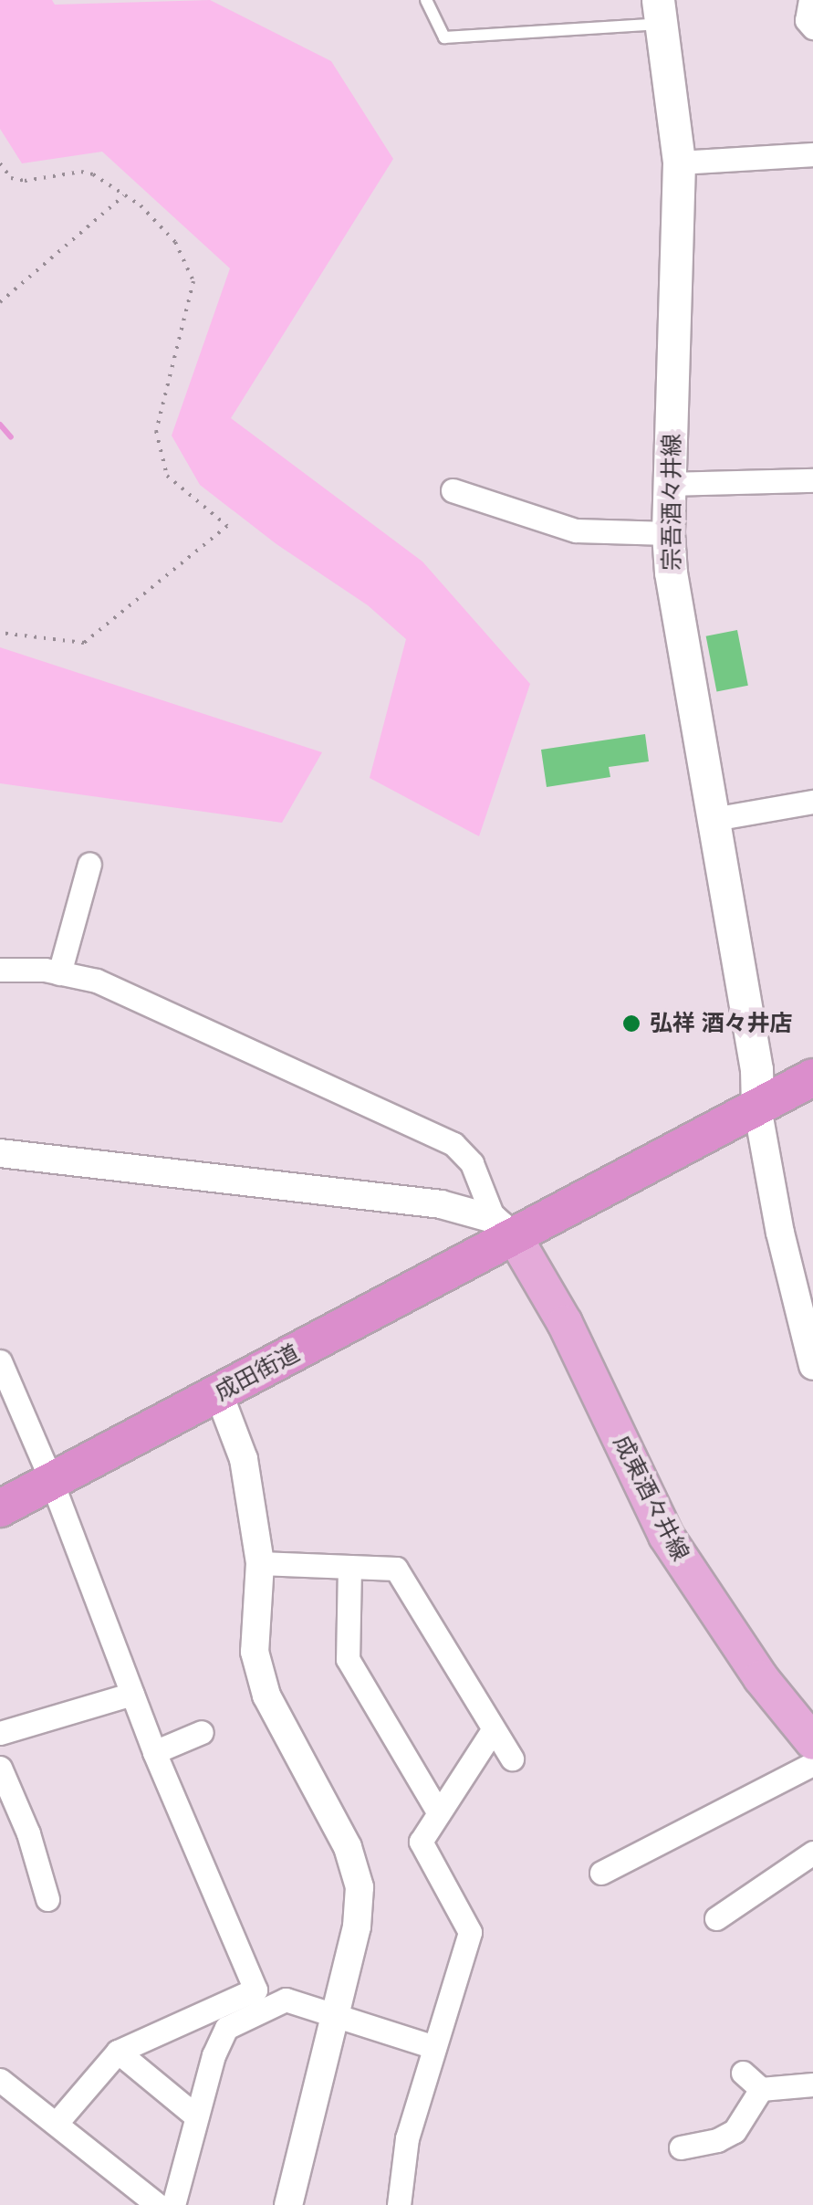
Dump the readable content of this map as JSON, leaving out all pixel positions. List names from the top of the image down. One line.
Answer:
{"streets":{"highway":["成田街道"],"main road":["宗吾酒々井線","成東酒々井線"]},"crossings":[["宗吾酒々井線","成田街道"],["成田街道","成東酒々井線"]],"places":["弘祥 酒々井店"]}
